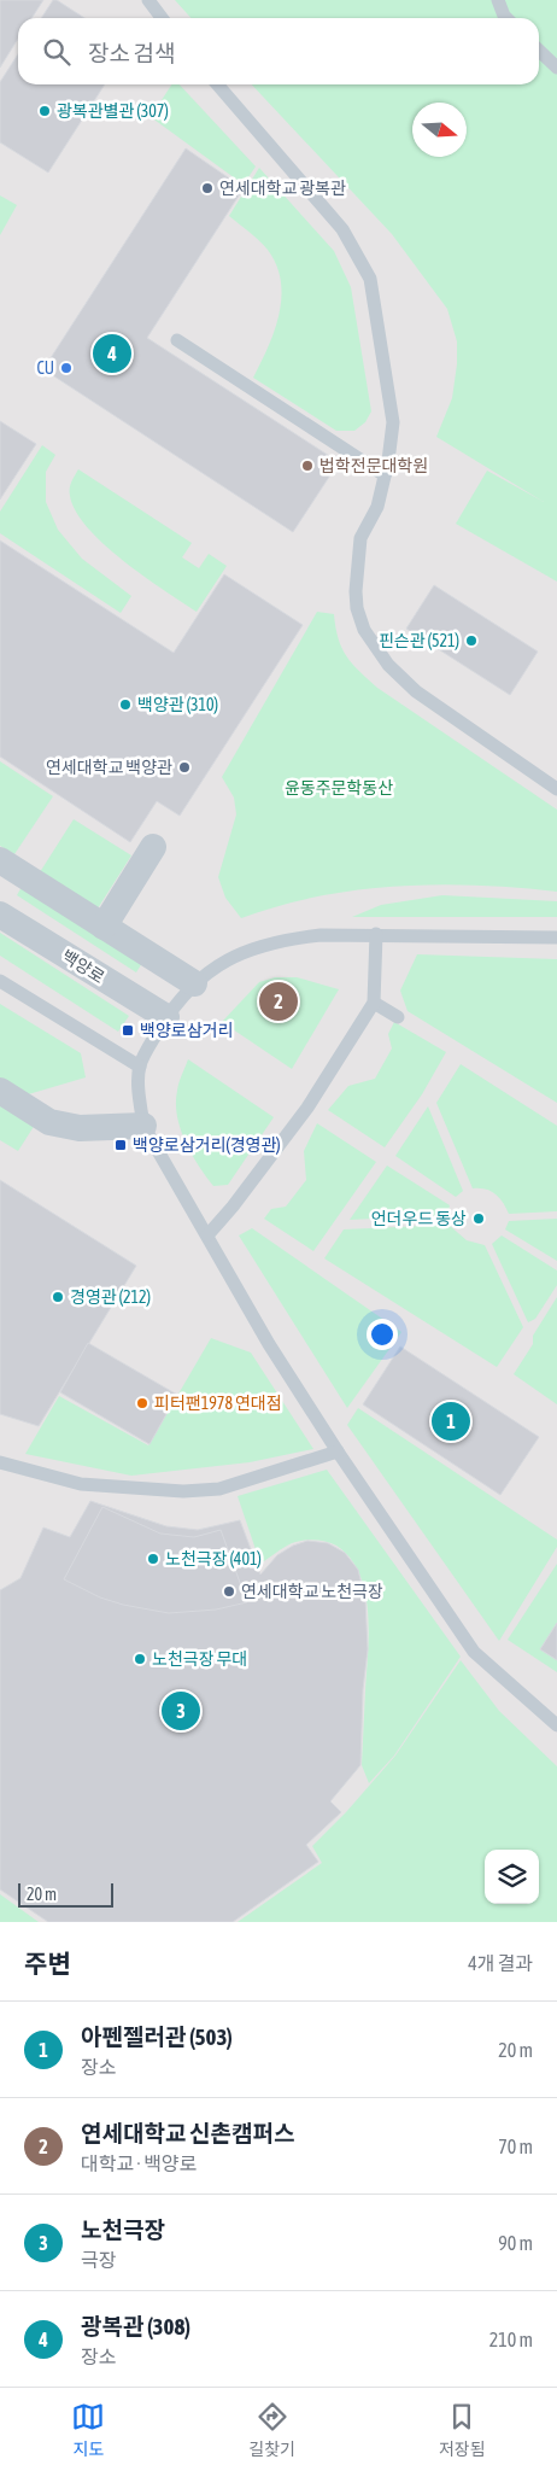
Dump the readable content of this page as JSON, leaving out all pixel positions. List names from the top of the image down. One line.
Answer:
{"streets":{"street":["백양로"]},"parks":["윤동주문학동산"],"places":{"other":["광복관별관 (307)","연세대학교 광복관","CU","법학전문대학원","핀슨관 (521)","백양관 (310)","연세대학교 백양관","언더우드 동상","경영관 (212)","피터팬1978 연대점","노천극장 (401)","연세대학교 노천극장","노천극장 무대"],"transit":["백양로삼거리","백양로삼거리(경영관)"]},"scale_bar":"20 m","north":"right","page":{"search":"장소 검색","pins":["4","2","1","3"],"scale":"20 m","heading":["주변","4개 결과"],"list":[{"mark":"1","name":"아펜젤러관 (503)","note":"장소","value":"20 m"},{"mark":"2","name":"연세대학교 신촌캠퍼스","note":"대학교 · 백양로","value":"70 m"},{"mark":"3","name":"노천극장","note":"극장","value":"90 m"},{"mark":"4","name":"광복관 (308)","note":"장소","value":"210 m"}],"nav":["지도","길찾기","저장됨"]}}
